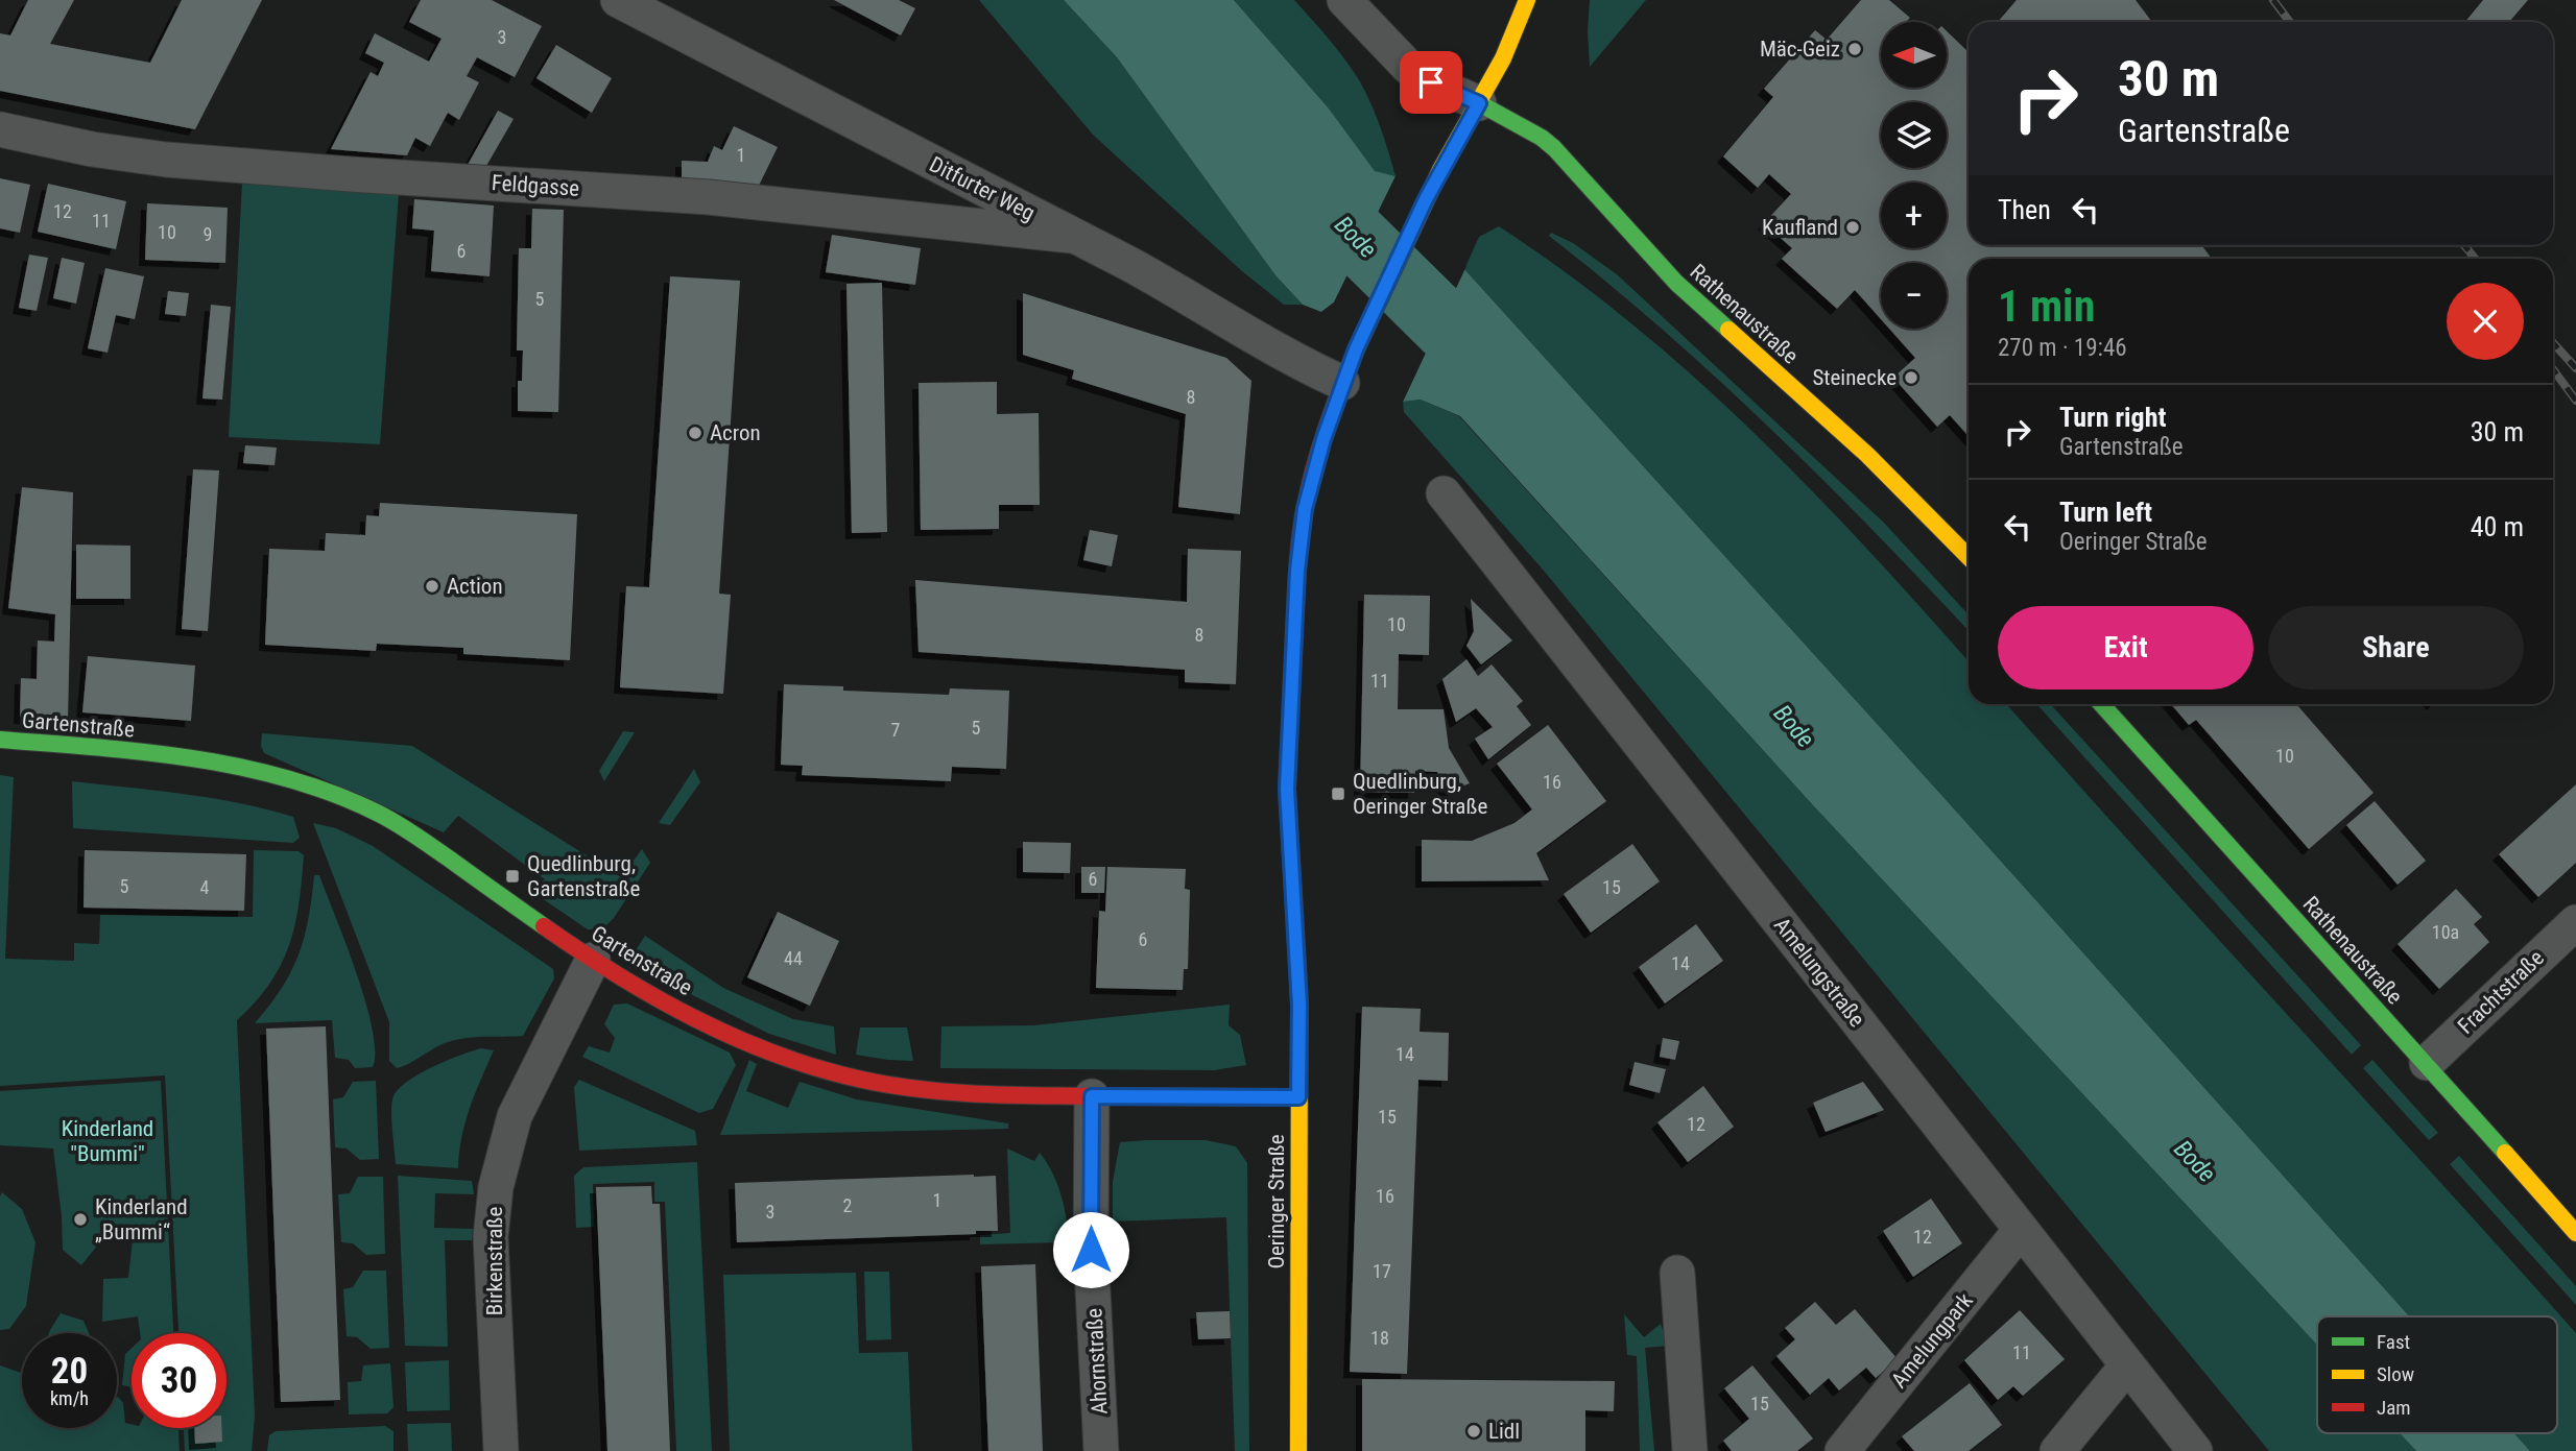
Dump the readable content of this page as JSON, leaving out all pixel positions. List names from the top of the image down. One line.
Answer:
{"streets":{"main road":["Rathenaustraße","Gartenstraße","Oeringer Straße"],"street":["Feldgasse","Ditfurter Weg","Amelungstraße","Frachtstraße","Birkenstraße","Amelungpark","Ahornstraße"]},"crossings":[["Feldgasse","Ditfurter Weg"],["Ditfurter Weg","Oeringer Straße"],["Rathenaustraße","Frachtstraße"],["Rathenaustraße","Oeringer Straße"],["Gartenstraße","Oeringer Straße"],["Gartenstraße","Birkenstraße"],["Gartenstraße","Ahornstraße"],["Amelungstraße","Amelungpark"]],"water":["Bode"],"parks":["Kinderland \"Bummi\""],"places":{"other":["Mäc-Geiz","Kaufland","Steinecke","Acron","Action","Kinderland „Bummi“","Lidl"],"transit":["Quedlinburg, Oeringer Straße","Quedlinburg, Gartenstraße"]},"house_numbers":["3","1","12","11","10","9","6","5","8","10","8","11","5","7","10","16","6","5","4","15","10a","6","44","14","14","15","12","16","1","2","3","12","17","18","11","15"],"legend":["Fast","Slow","Jam"],"north":"left","page":{"map_buttons":["+","−"],"turn":["30 m","Gartenstraße"],"then":"Then","heading":["1 min","270 m · 19:46"],"list":[{"name":"Turn right","note":"Gartenstraße","value":"30 m"},{"name":"Turn left","note":"Oeringer Straße","value":"40 m"}],"buttons":["Exit","Share"],"speed":"20 km/h","limit":"30"}}
